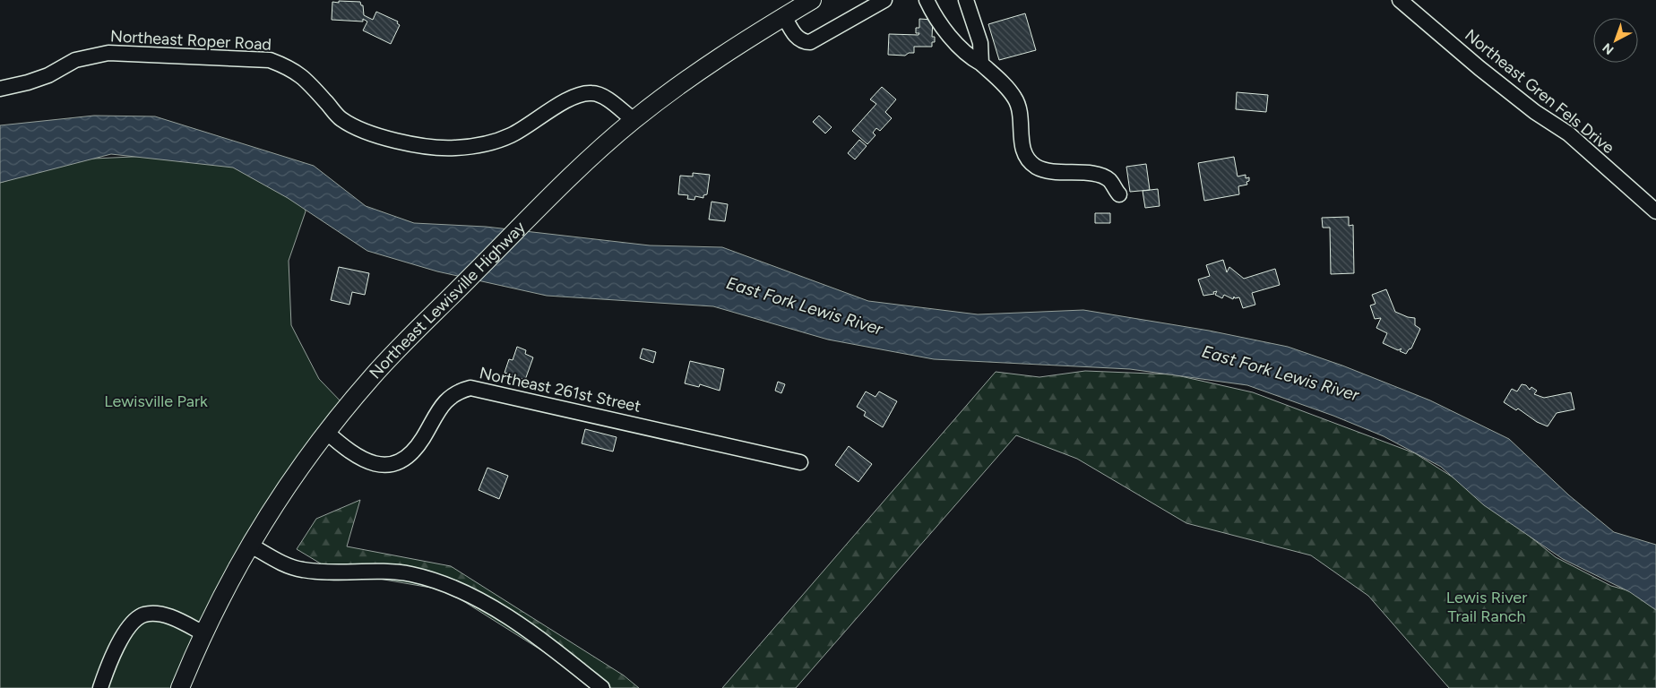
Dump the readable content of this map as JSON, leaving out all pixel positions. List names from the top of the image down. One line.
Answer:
{"streets":{"main road":["Northeast Lewisville Highway"],"street":["Northeast Roper Road","Northeast Gren Fels Drive","Northeast 261st Street"]},"crossings":[["Northeast Roper Road","Northeast Lewisville Highway"],["Northeast Lewisville Highway","Northeast 261st Street"]],"water":["East Fork Lewis River"],"parks":["Lewisville Park","Lewis River Trail Ranch"],"north":"bottom left"}
